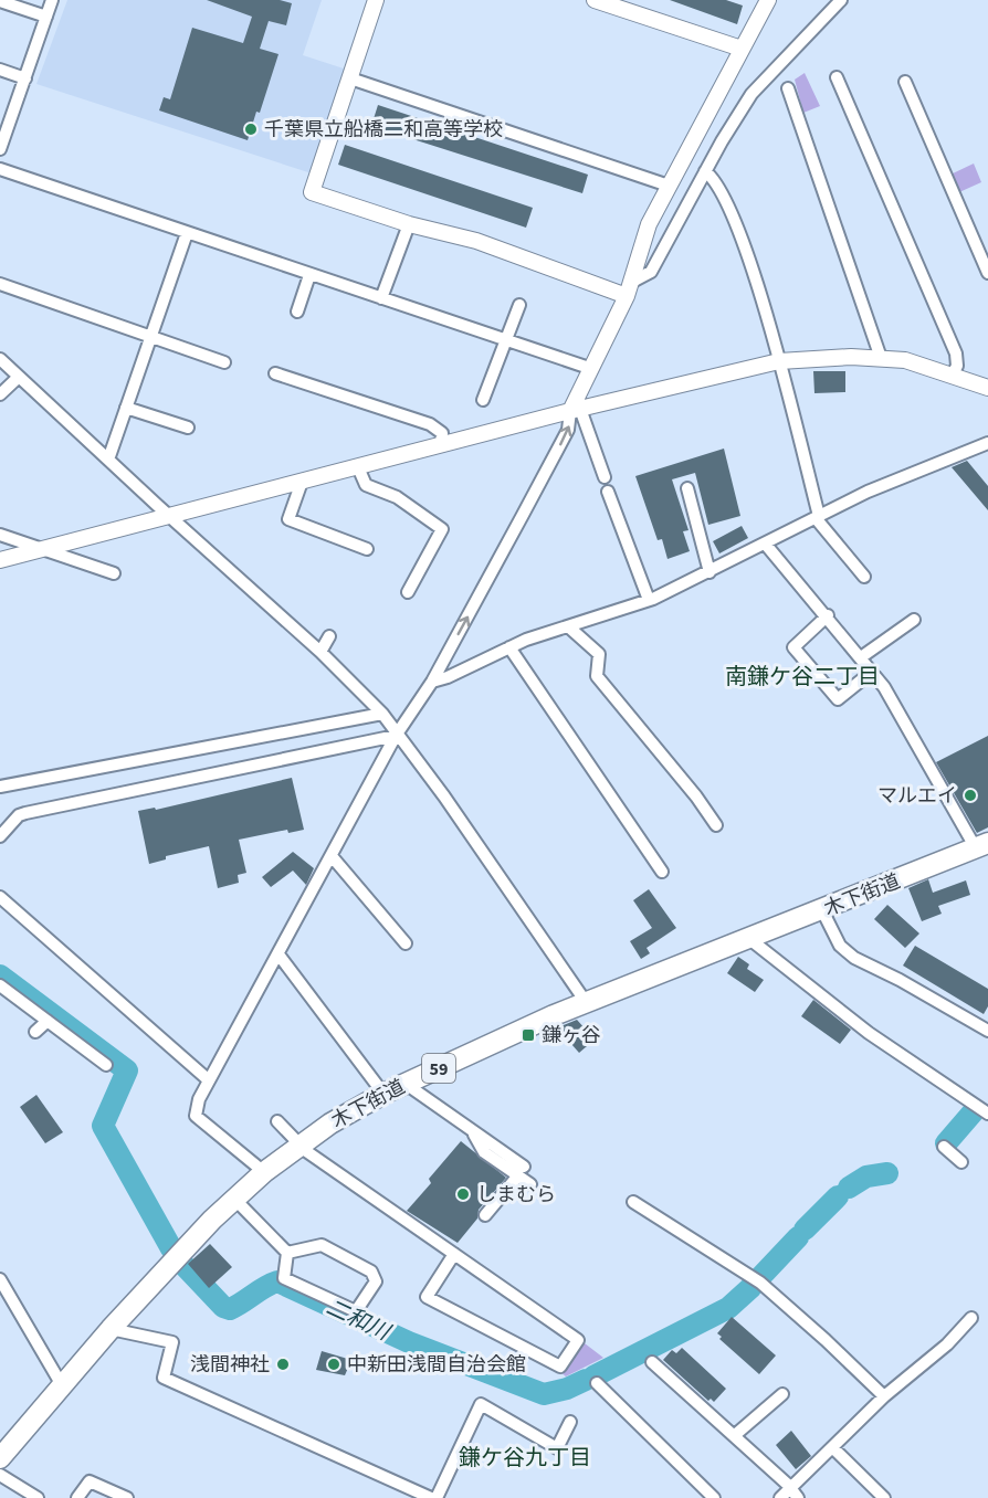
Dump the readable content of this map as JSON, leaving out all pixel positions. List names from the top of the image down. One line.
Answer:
{"streets":{"main road":["木下街道","59"]},"districts":["南鎌ケ谷二丁目","鎌ケ谷九丁目"],"water":["二和川"],"places":{"other":["千葉県立船橋二和高等学校","マルエイ","しまむら","浅間神社","中新田浅間自治会館"],"transit":["鎌ヶ谷"]}}
